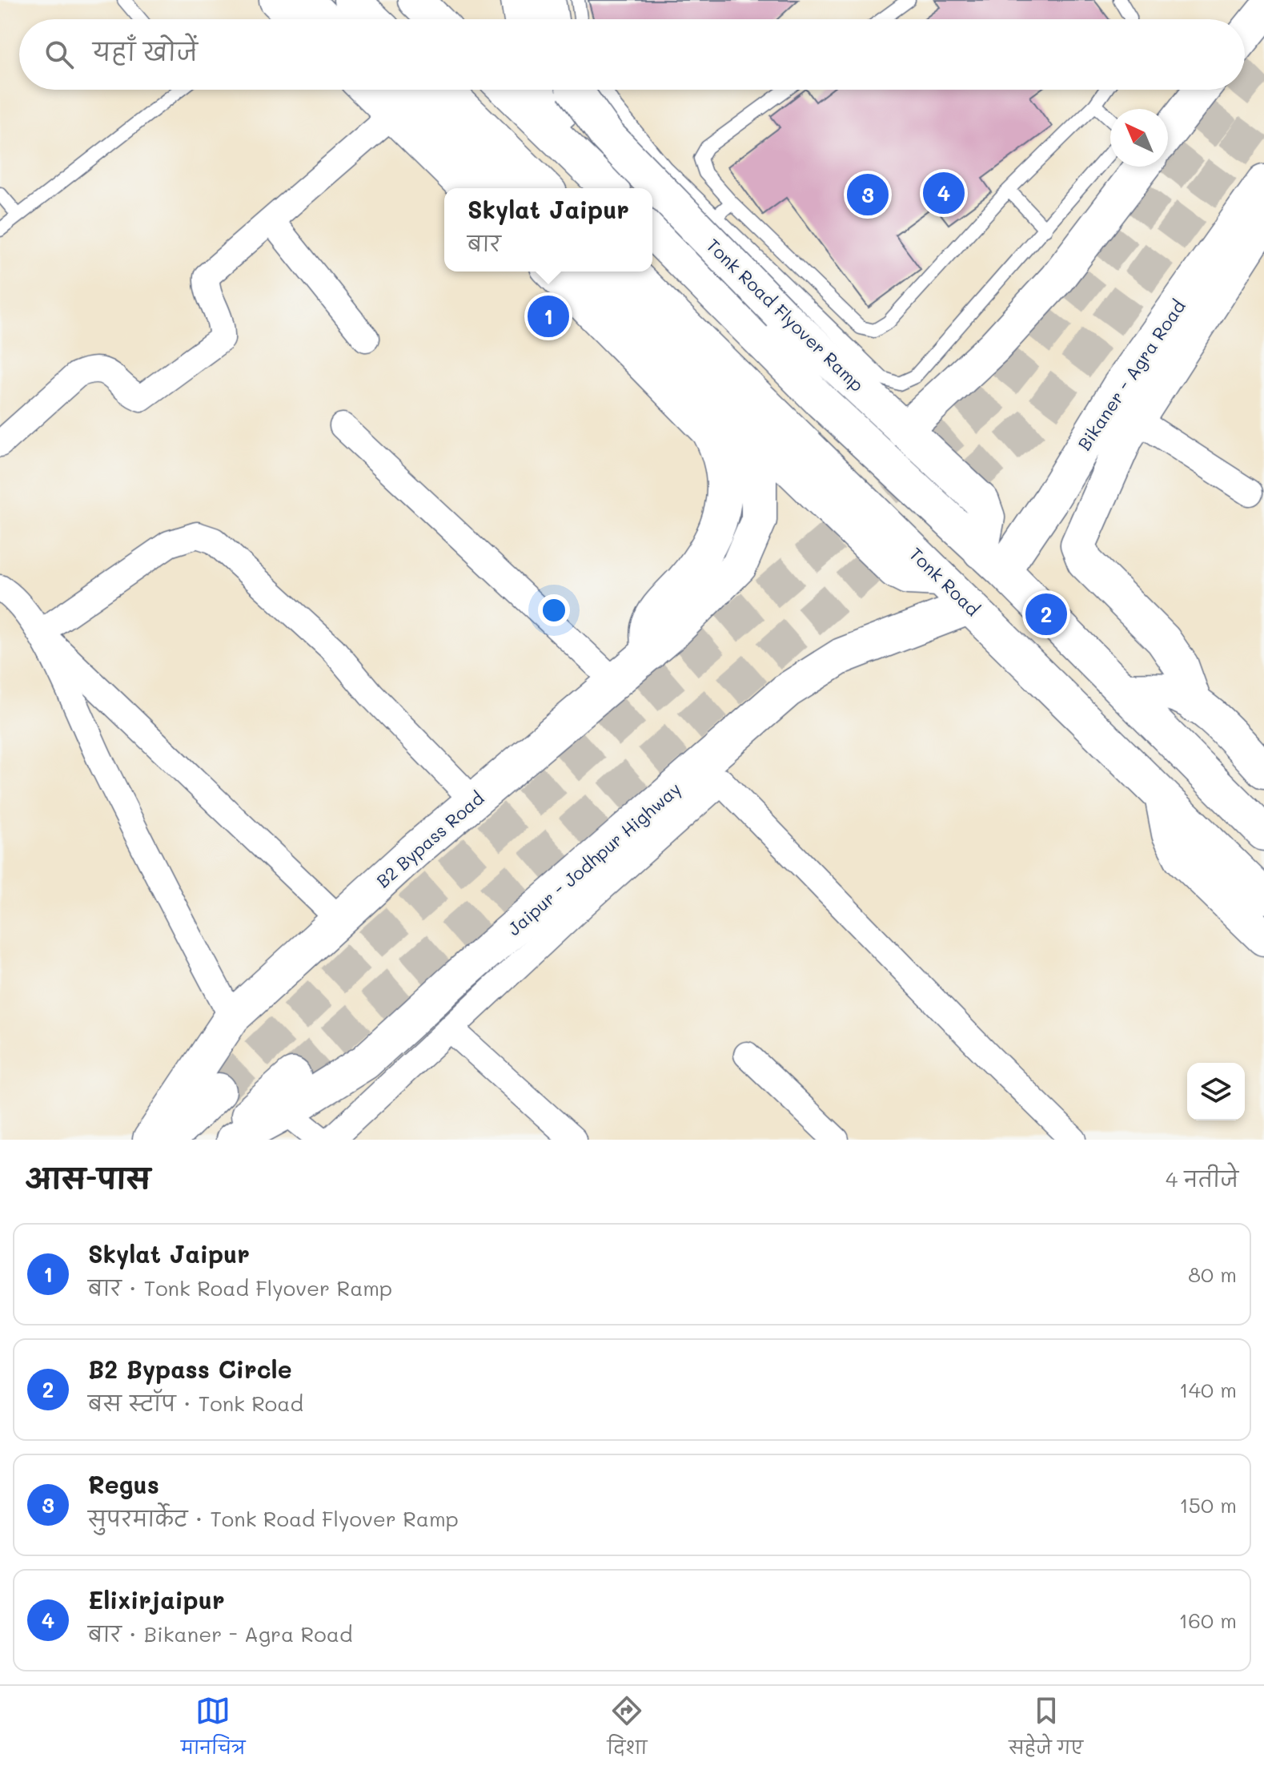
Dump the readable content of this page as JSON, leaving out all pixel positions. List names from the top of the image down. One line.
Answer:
{"streets":{"main road":["Tonk Road Flyover Ramp","Bikaner - Agra Road","Tonk Road","B2 Bypass Road","Jaipur - Jodhpur Highway"]},"crossings":[["Tonk Road Flyover Ramp","Bikaner - Agra Road"],["Tonk Road","Jaipur - Jodhpur Highway"]],"north":"top left","page":{"search":"यहाँ खोजें","pins":["4","3","1","2"],"popup":["Skylat Jaipur","बार"],"heading":["आस-पास","4 नतीजे"],"list":[{"mark":"1","name":"Skylat Jaipur","note":"बार · Tonk Road Flyover Ramp","value":"80 m"},{"mark":"2","name":"B2 Bypass Circle","note":"बस स्टॉप · Tonk Road","value":"140 m"},{"mark":"3","name":"Regus","note":"सुपरमार्केट · Tonk Road Flyover Ramp","value":"150 m"},{"mark":"4","name":"Elixirjaipur","note":"बार · Bikaner - Agra Road","value":"160 m"}],"nav":["मानचित्र","दिशा","सहेजे गए"]}}
